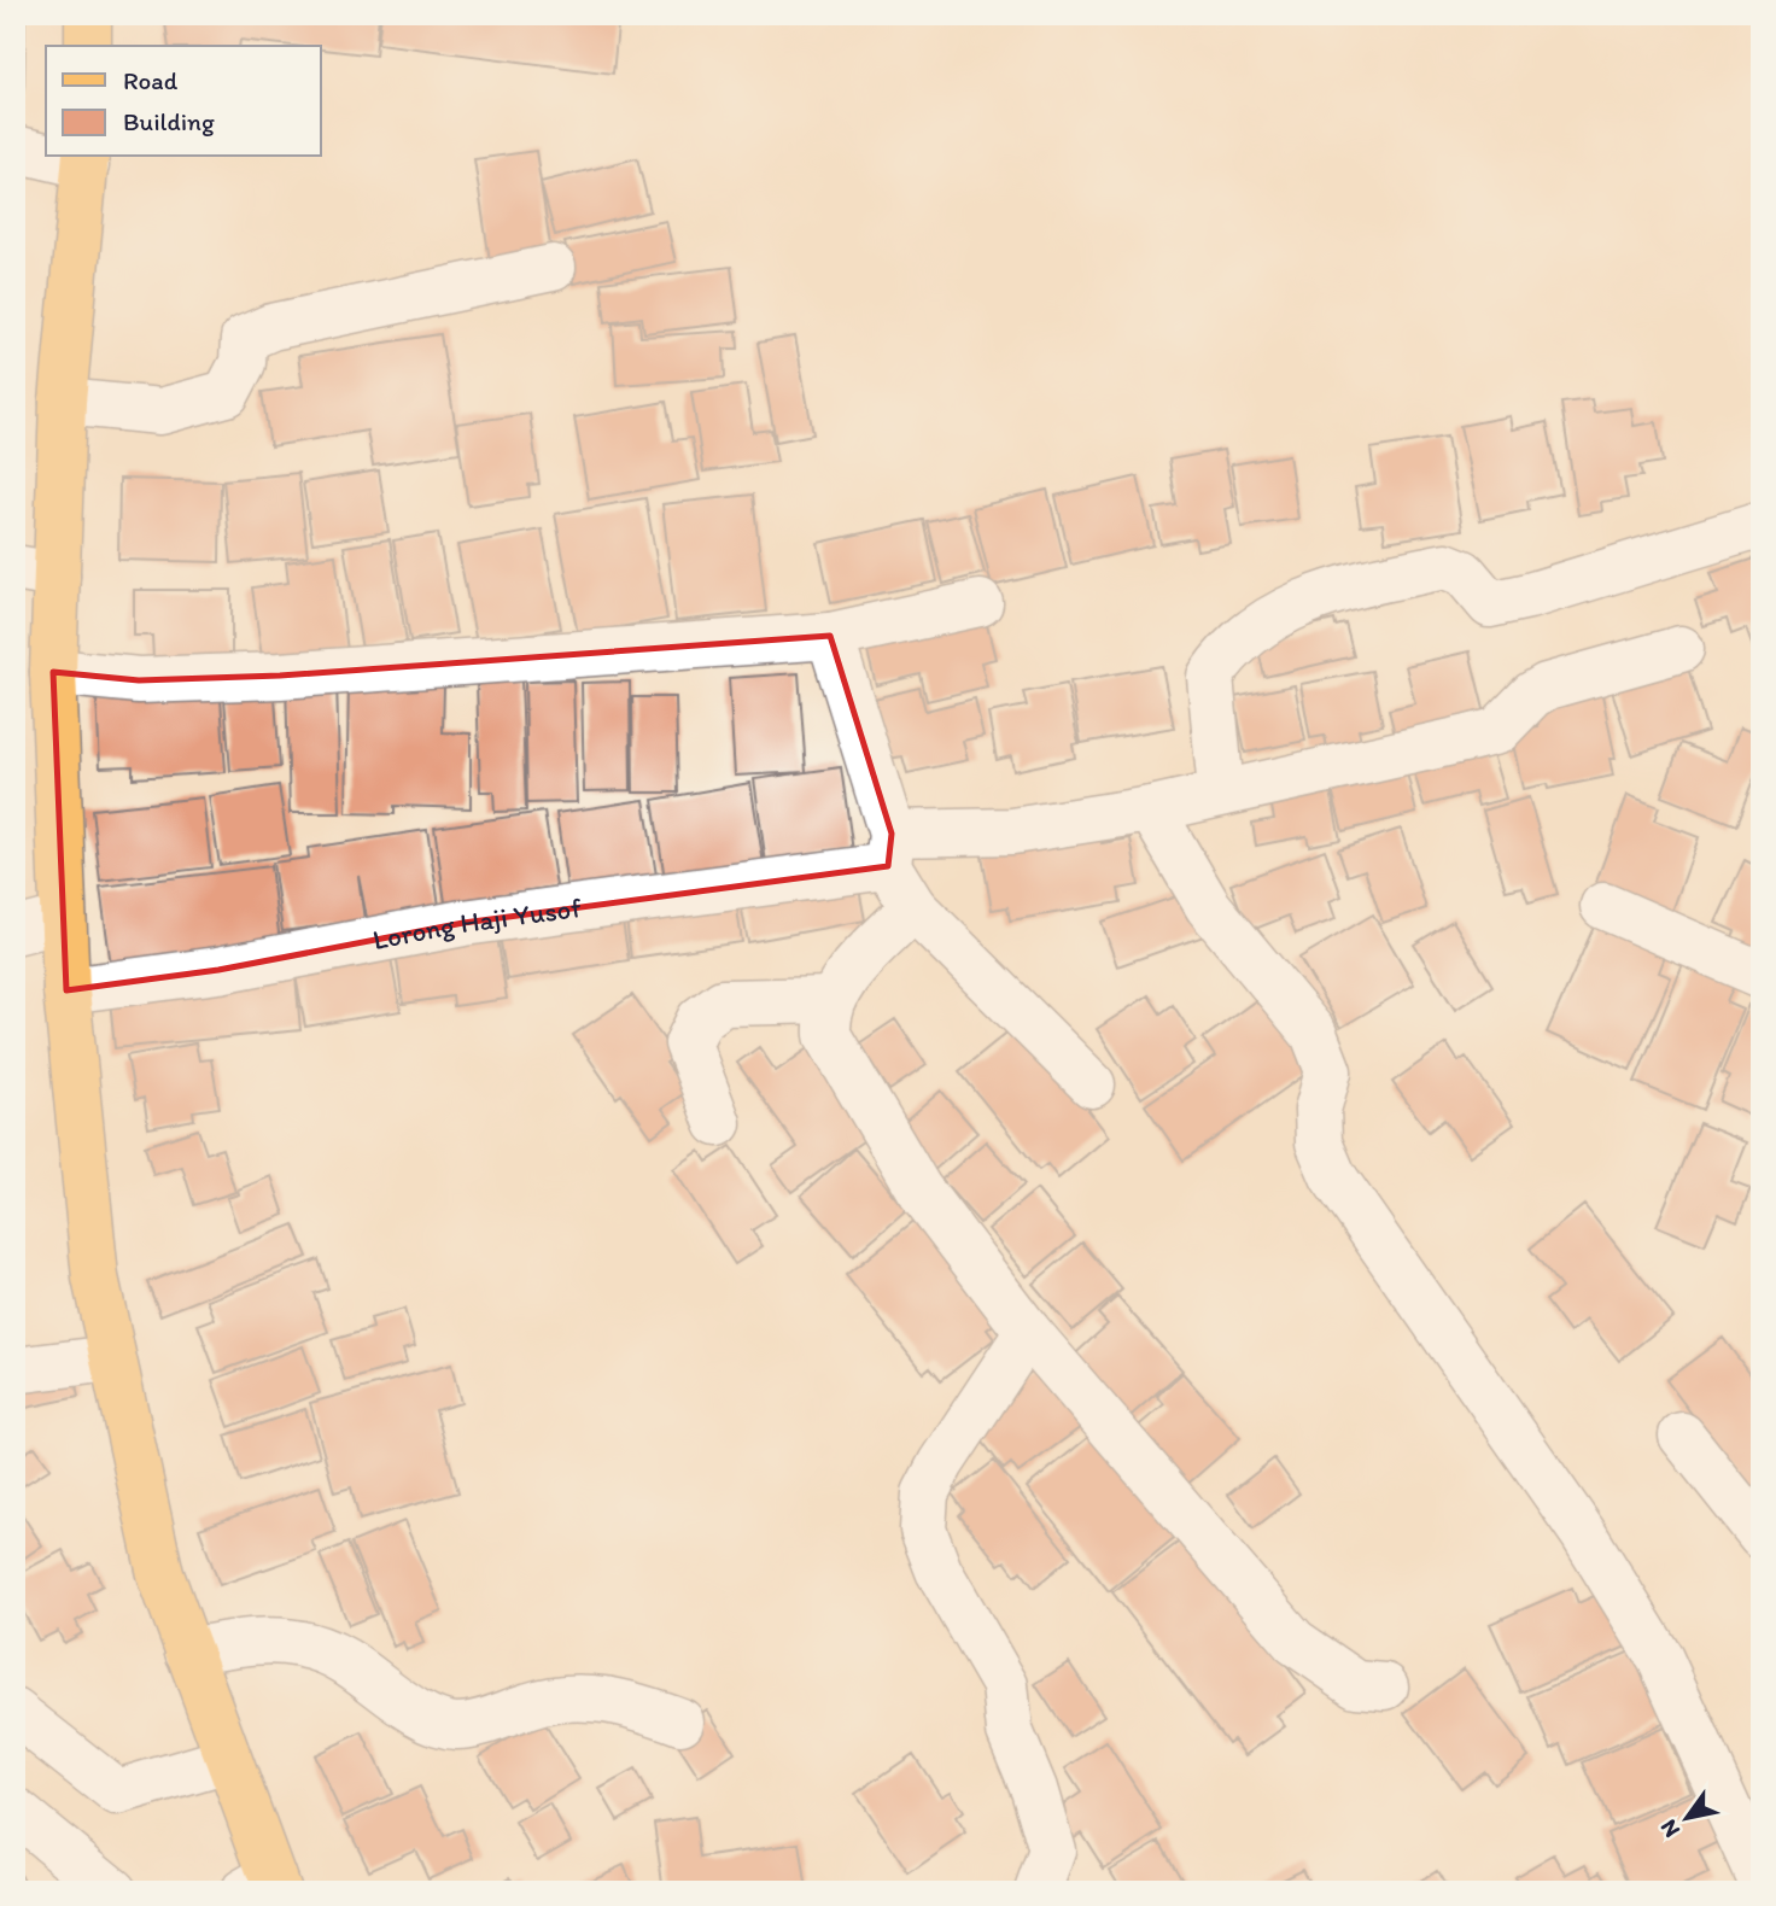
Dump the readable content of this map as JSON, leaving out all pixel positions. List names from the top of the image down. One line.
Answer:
{"streets":{"street":["Lorong Haji Yusof"]},"legend":["Road","Building"],"north":"bottom left"}
